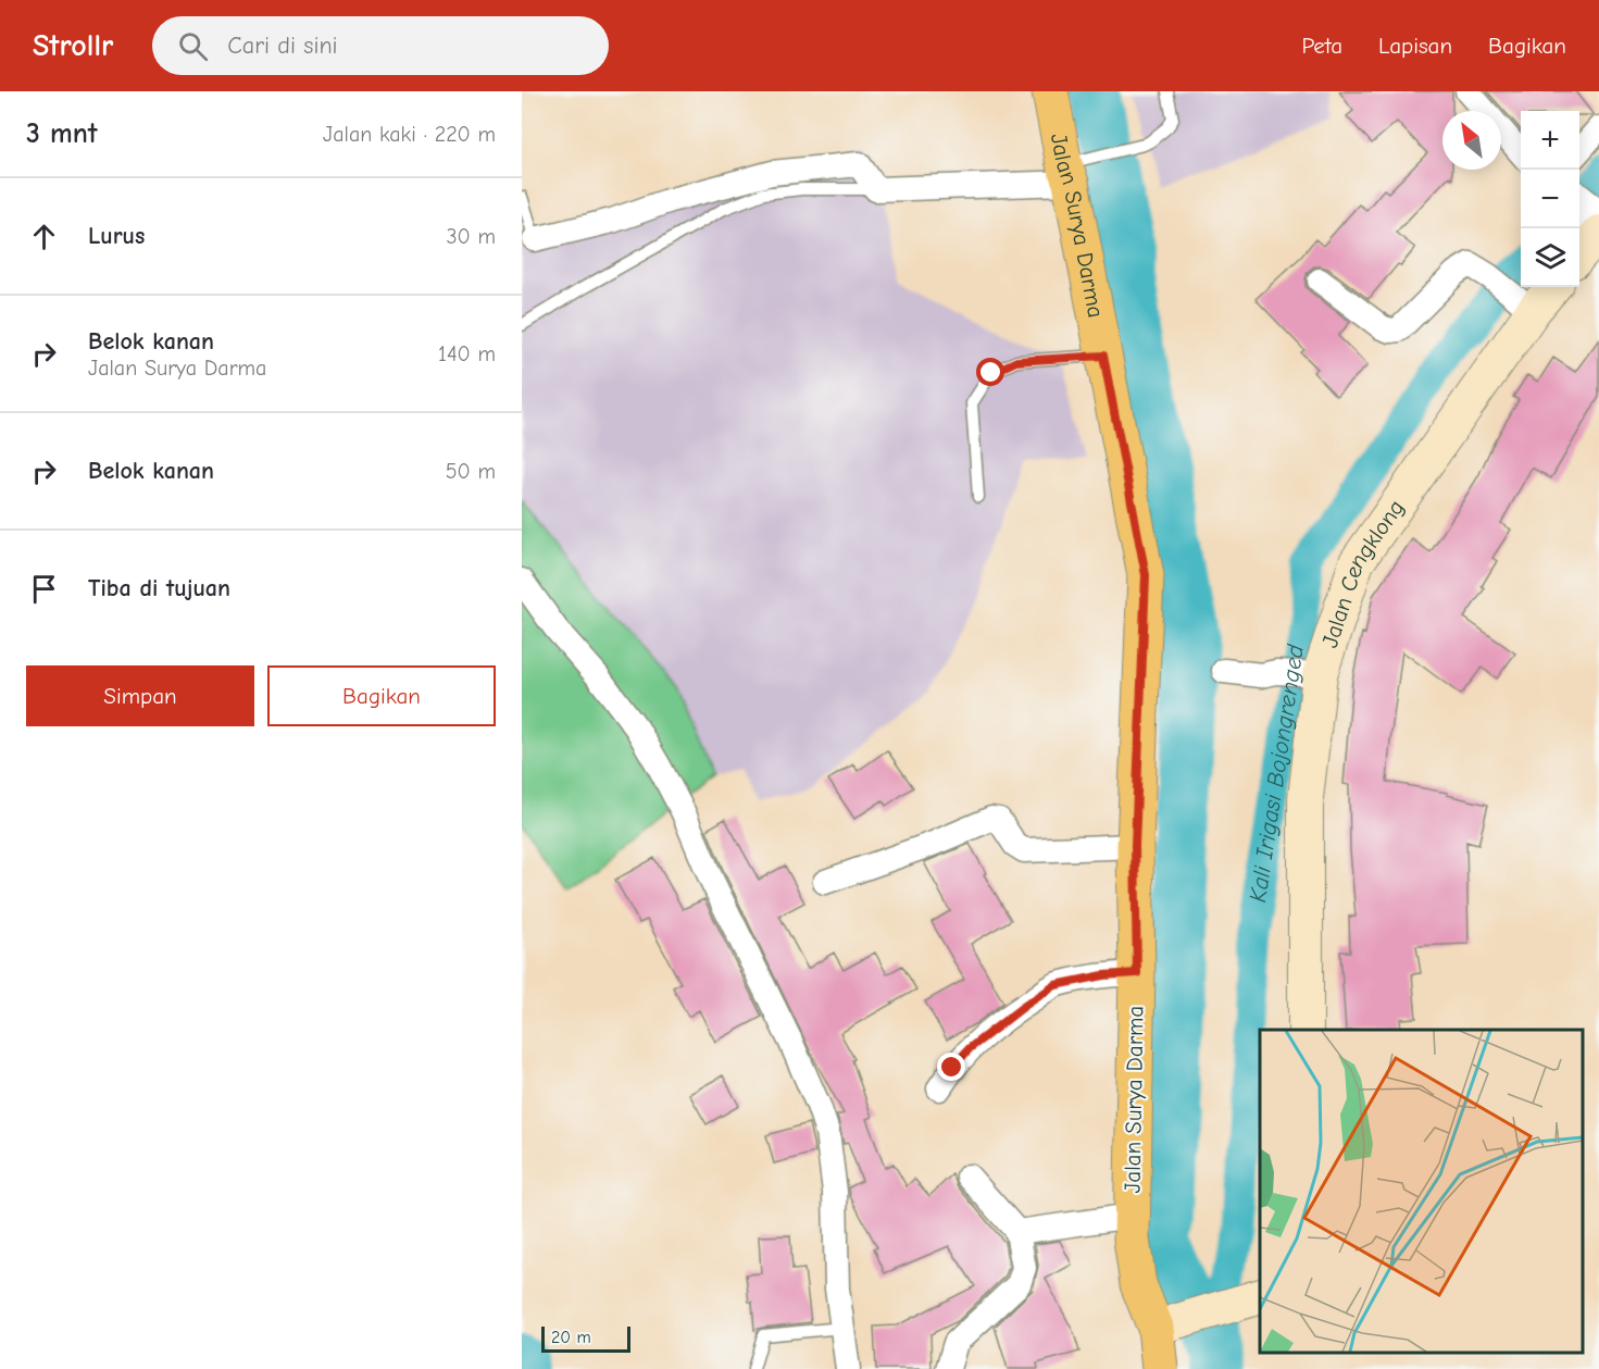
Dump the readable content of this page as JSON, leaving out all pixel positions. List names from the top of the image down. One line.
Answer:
{"streets":{"main road":["Jalan Surya Darma","Jalan Cengklong"]},"water":["Kali Irigasi Bojongrenged"],"scale_bar":"20 m","north":"top left","page":{"header":"Strollr","search":"Cari di sini","nav":["Peta","Lapisan","Bagikan"],"heading":["3 mnt","Jalan kaki · 220 m"],"map_buttons":["+","−"],"list":[["Lurus","30 m"],["Belok kanan","Jalan Surya Darma","140 m"],["Belok kanan","50 m"],"Tiba di tujuan"],"buttons":["Simpan","Bagikan"],"scale":"20 m"}}
